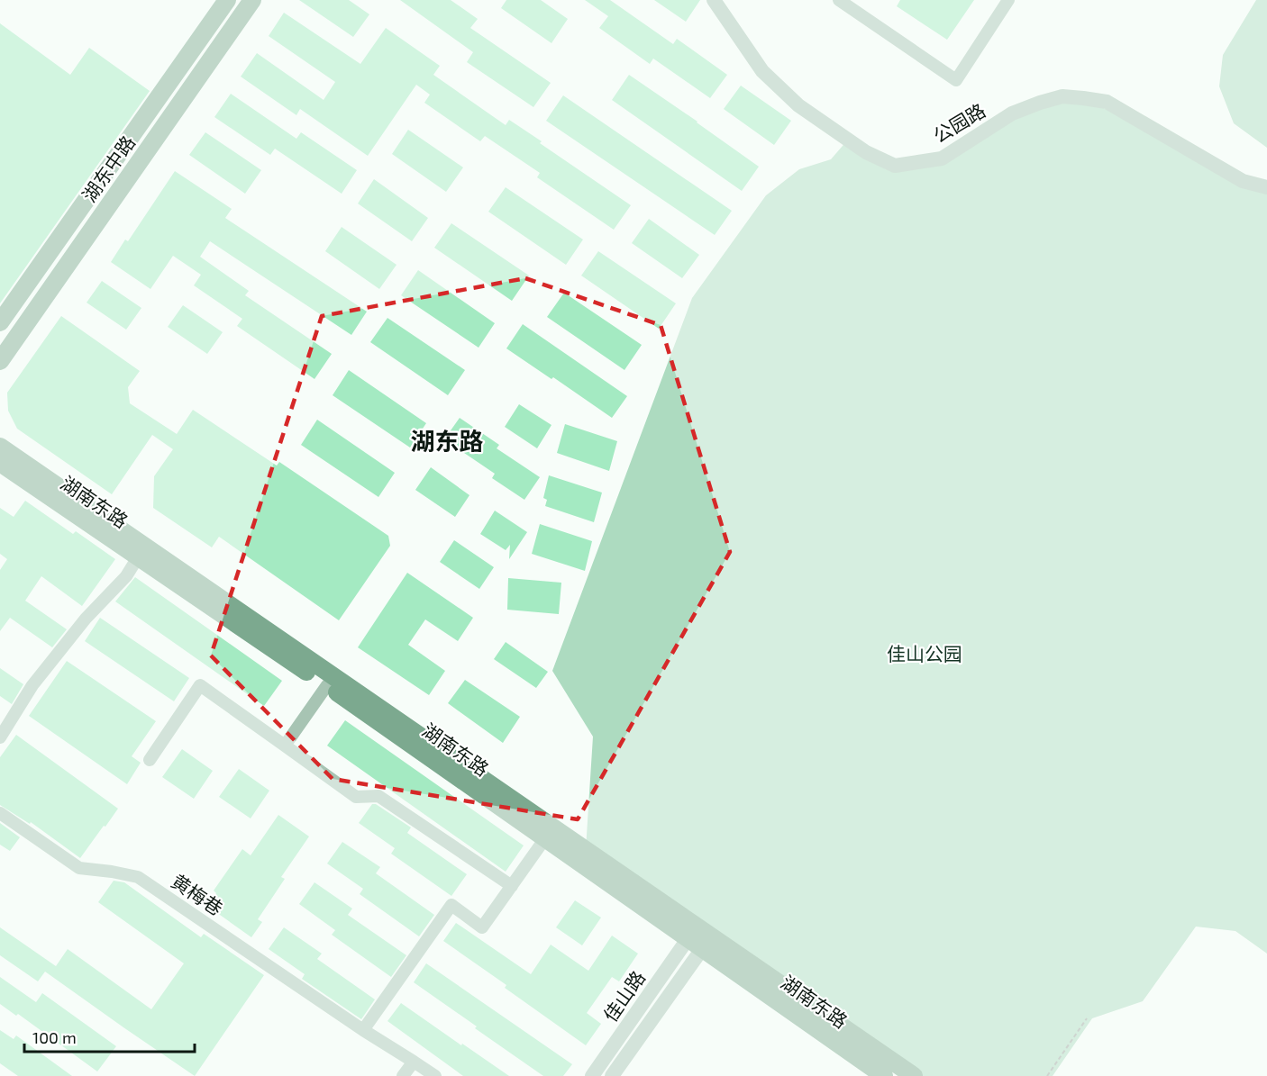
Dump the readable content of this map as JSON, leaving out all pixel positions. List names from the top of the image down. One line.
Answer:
{"streets":{"main road":["湖东中路","湖南东路"],"street":["公园路","黄梅巷","佳山路"]},"crossings":[["湖南东路","佳山路"]],"districts":["湖东路"],"parks":["佳山公园"],"scale_bar":"100 m"}
